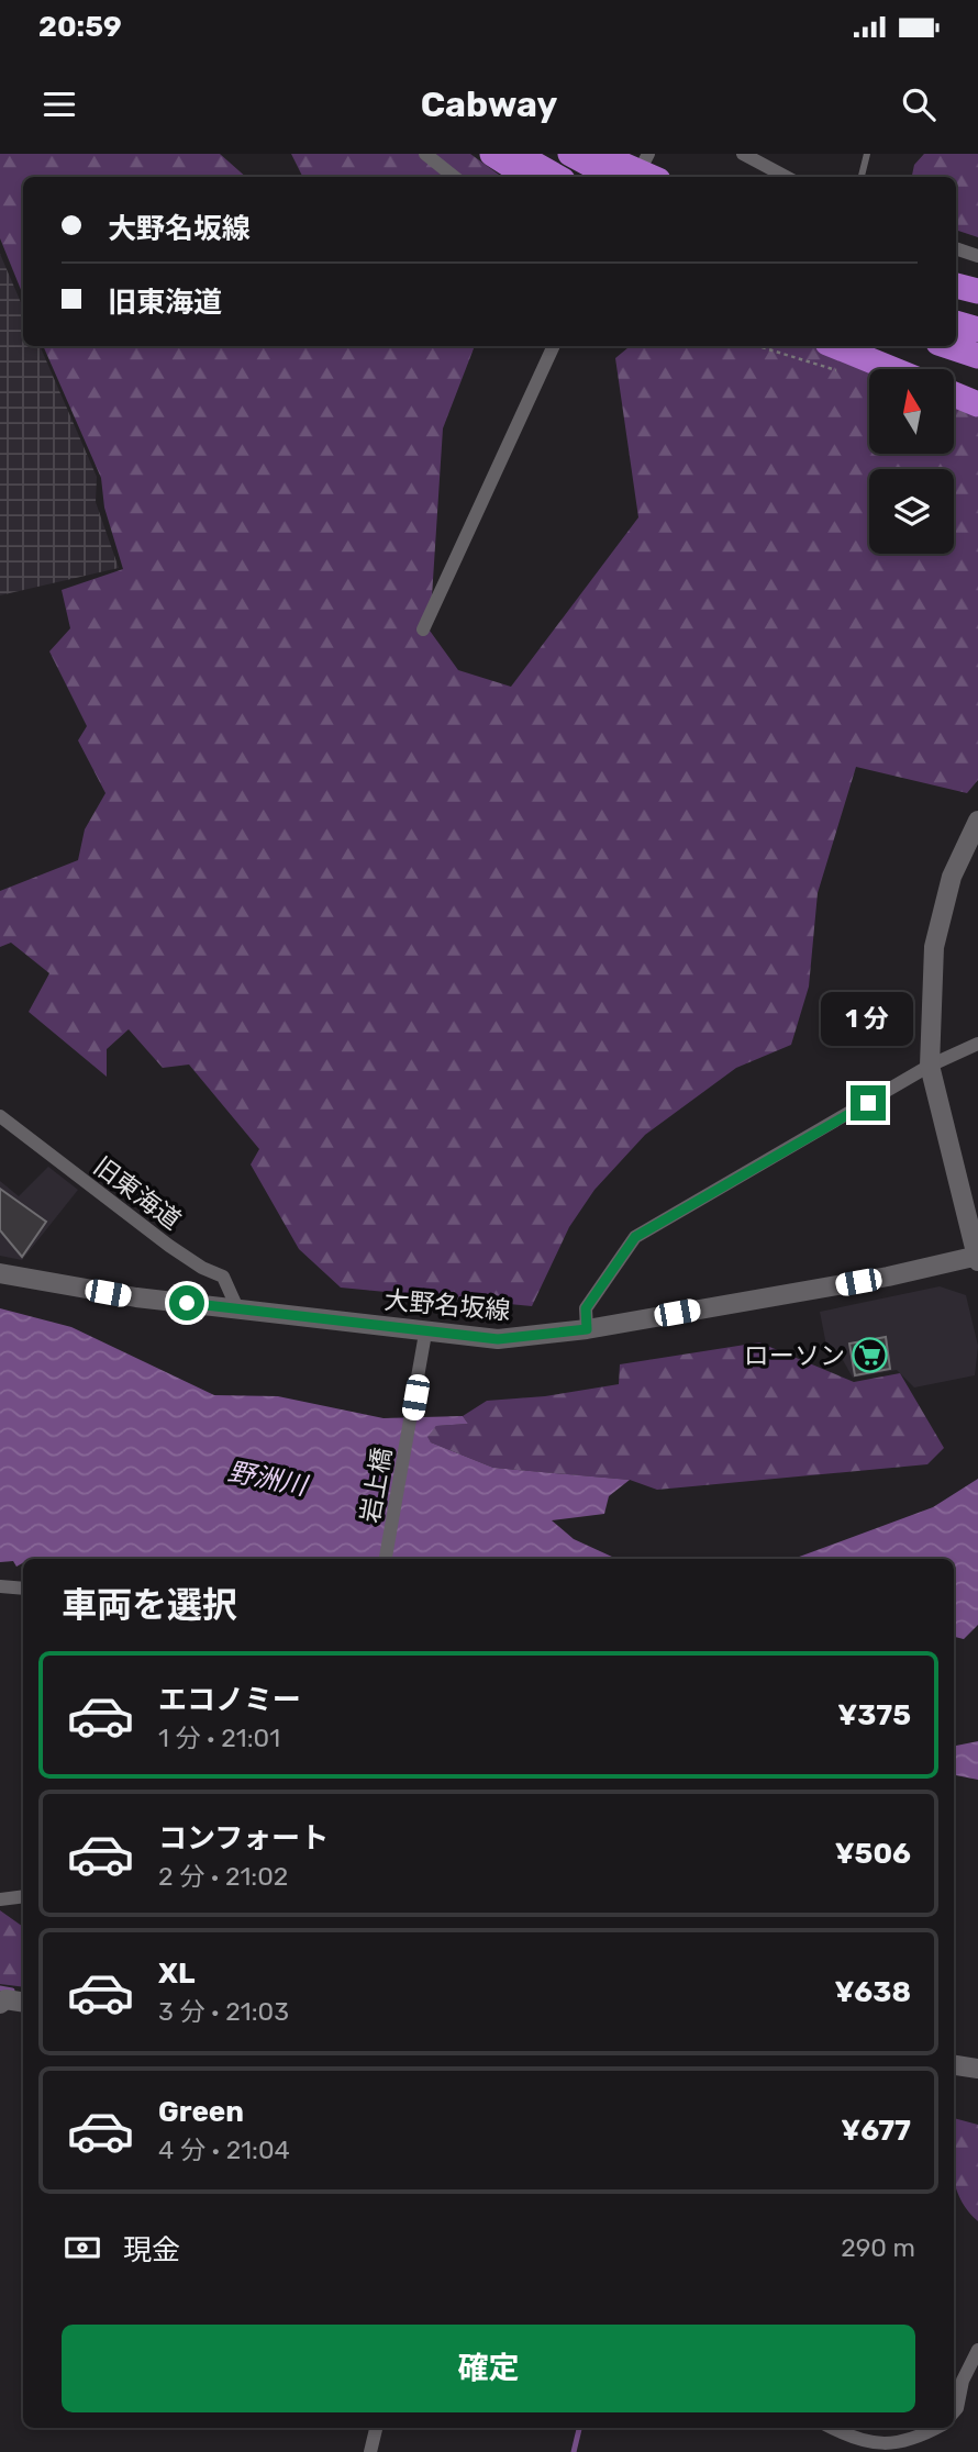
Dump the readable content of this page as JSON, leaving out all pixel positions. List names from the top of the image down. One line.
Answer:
{"streets":{"main road":["大野名坂線"],"street":["旧東海道","岩上橋"]},"crossings":[["旧東海道","大野名坂線"],["大野名坂線","岩上橋"]],"water":["野洲川"],"places":{"supermarket":["ローソン"]},"north":"top","page":{"status":"20:59","header":"Cabway","banner":["大野名坂線","旧東海道"],"bubble":"1 分","heading":"車両を選択","list":[{"name":"エコノミー","note":"1 分 · 21:01","value":"¥375"},{"name":"コンフォート","note":"2 分 · 21:02","value":"¥506"},{"name":"XL","note":"3 分 · 21:03","value":"¥638"},{"name":"Green","note":"4 分 · 21:04","value":"¥677"}],"pay":["現金","290 m"],"buttons":"確定"}}
